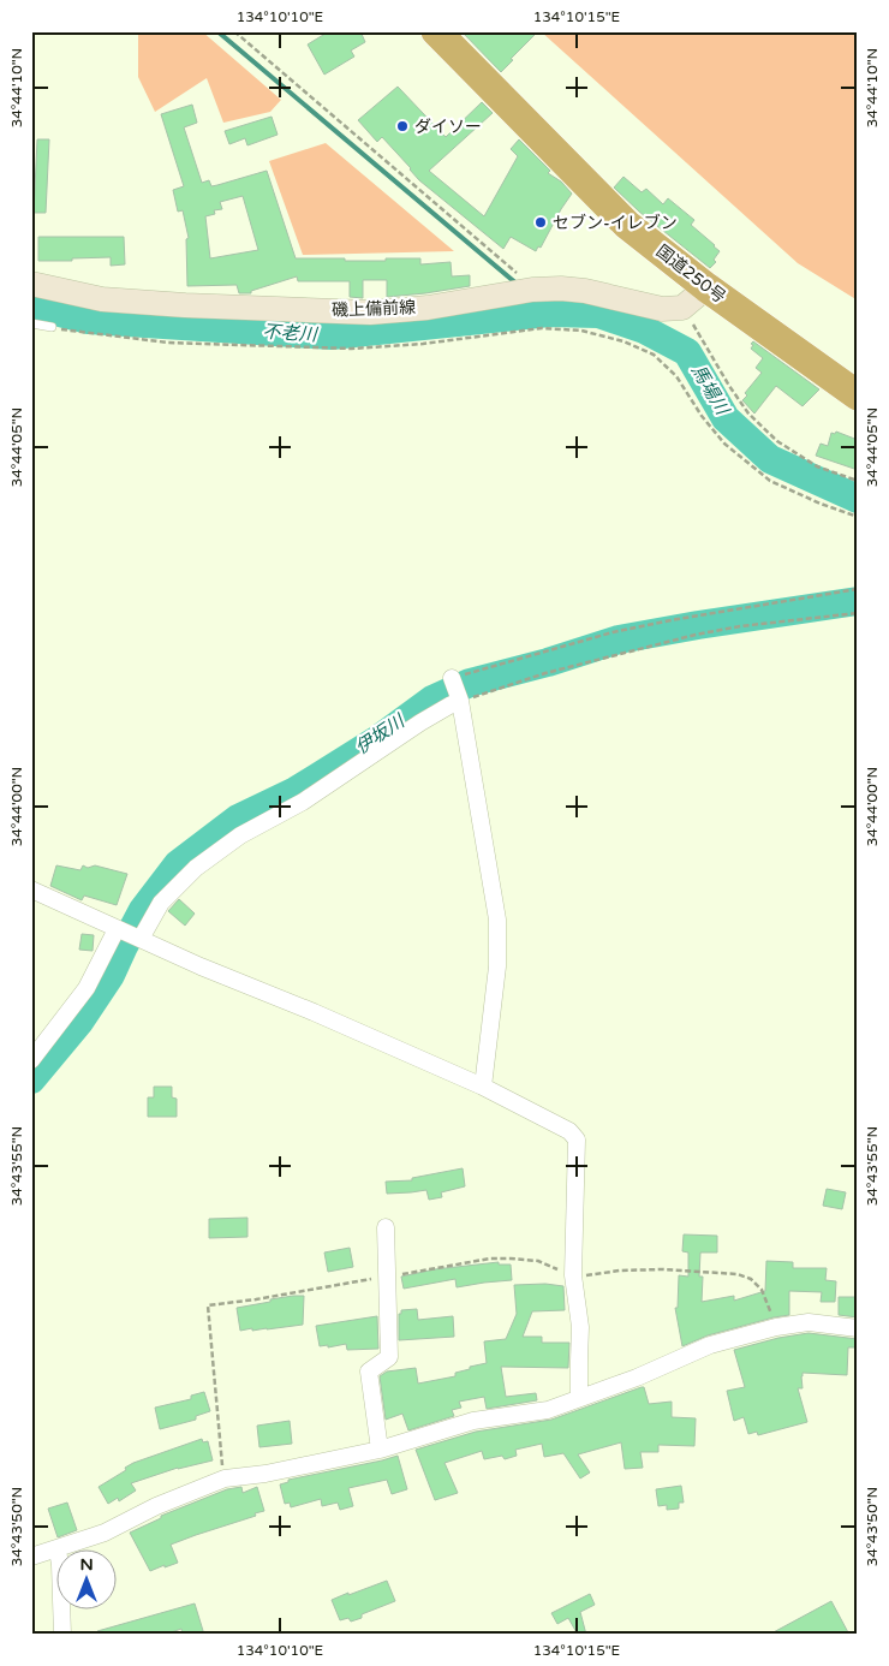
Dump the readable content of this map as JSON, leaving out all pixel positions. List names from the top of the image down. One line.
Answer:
{"streets":{"highway":["国道250号"],"main road":["磯上備前線"]},"water":["不老川","馬場川","伊坂川"],"places":["ダイソー","セブン-イレブン"],"north":"top","coordinates":["134°10'10\"E","134°10'15\"E","34°44'10\"N","34°44'05\"N","34°44'00\"N","34°43'55\"N","34°43'50\"N"]}
